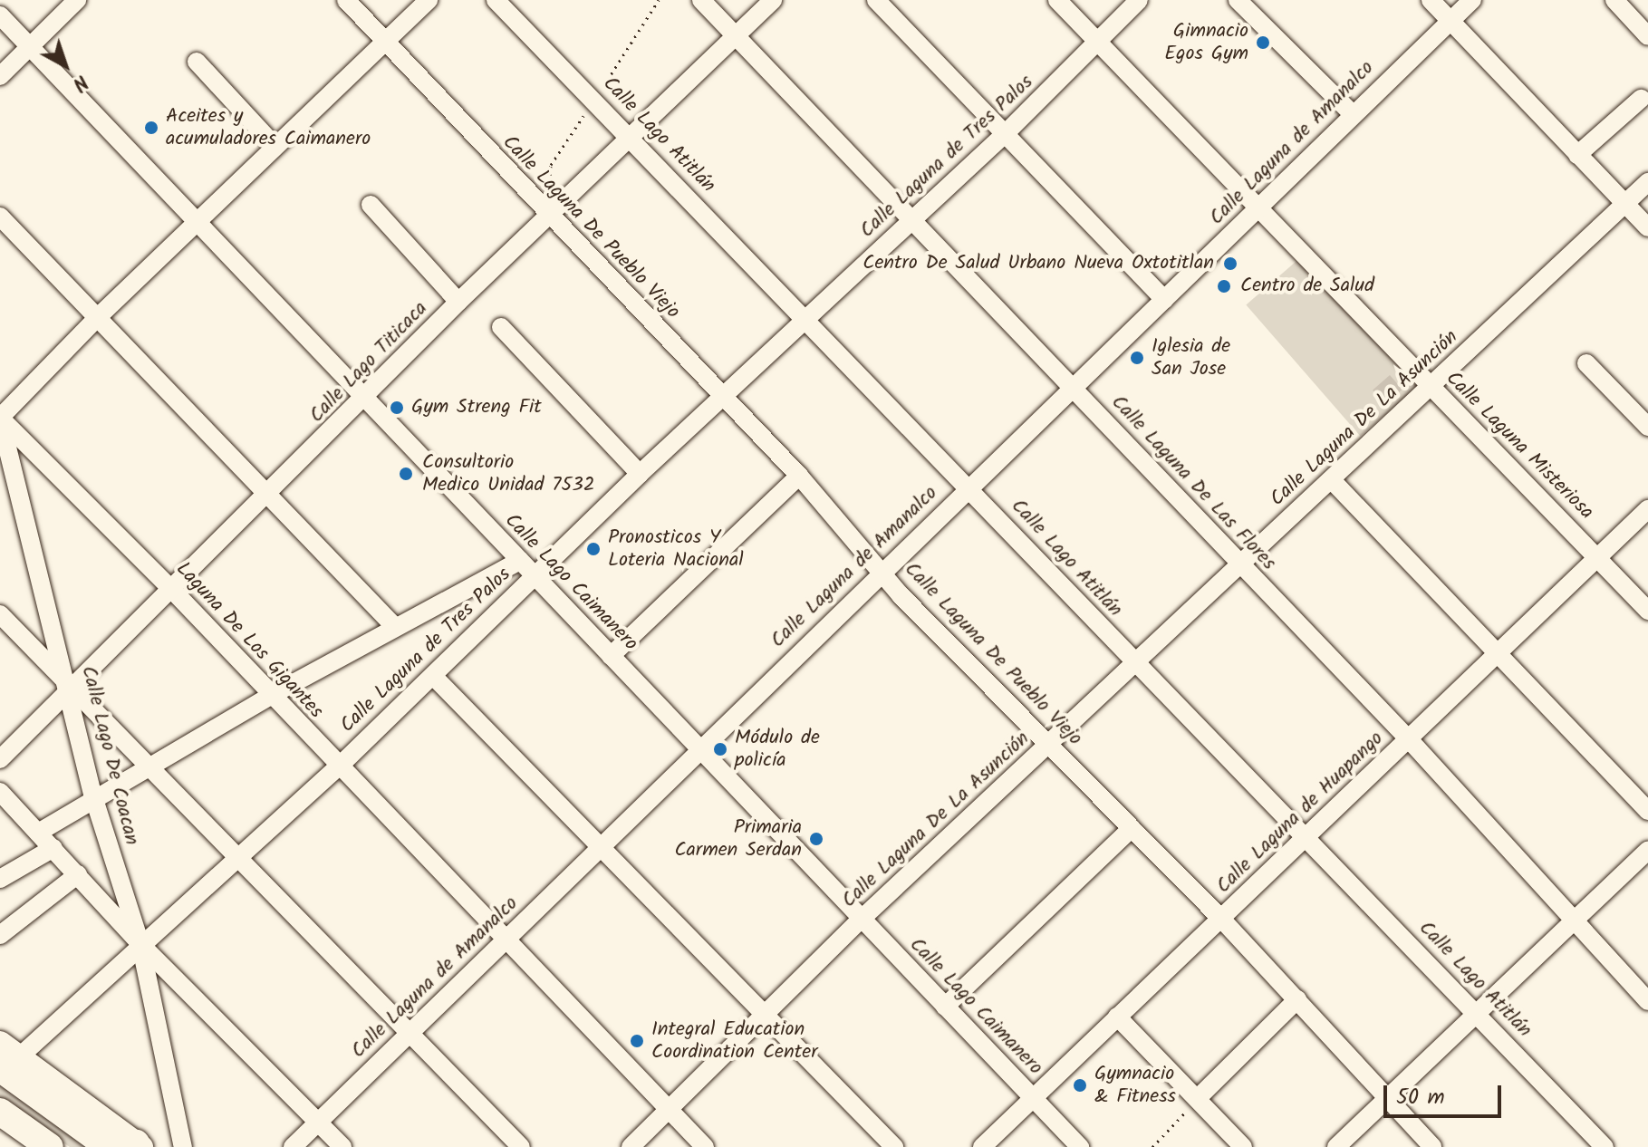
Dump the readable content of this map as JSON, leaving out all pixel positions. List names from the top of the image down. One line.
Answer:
{"streets":{"street":["Calle Lago Atitlán","Calle Laguna de Amanalco","Calle Laguna de Tres Palos","Calle Laguna De Pueblo Viejo","Calle Lago Titicaca","Calle Laguna De La Asunción","Calle Laguna Misteriosa","Calle Laguna De Las Flores","Calle Lago Caimanero","Laguna De Los Gigantes","Calle Lago De Coacan","Calle Laguna de Huapango"]},"crossings":[["Calle Lago Atitlán","Calle Laguna de Amanalco"],["Calle Lago Atitlán","Calle Laguna de Tres Palos"],["Calle Lago Atitlán","Calle Lago Titicaca"],["Calle Lago Atitlán","Calle Laguna De La Asunción"],["Calle Lago Atitlán","Calle Laguna de Huapango"],["Calle Laguna de Amanalco","Calle Laguna De Pueblo Viejo"],["Calle Laguna de Amanalco","Calle Laguna Misteriosa"],["Calle Laguna de Amanalco","Calle Laguna De Las Flores"],["Calle Laguna de Amanalco","Calle Lago Caimanero"],["Calle Laguna de Amanalco","Laguna De Los Gigantes"],["Calle Laguna de Tres Palos","Calle Laguna De Pueblo Viejo"],["Calle Laguna de Tres Palos","Calle Laguna Misteriosa"],["Calle Laguna de Tres Palos","Calle Laguna De Las Flores"],["Calle Laguna de Tres Palos","Calle Lago Caimanero"],["Calle Laguna de Tres Palos","Laguna De Los Gigantes"],["Calle Laguna de Tres Palos","Calle Lago De Coacan"],["Calle Laguna De Pueblo Viejo","Calle Lago Titicaca"],["Calle Laguna De Pueblo Viejo","Calle Laguna De La Asunción"],["Calle Laguna De Pueblo Viejo","Calle Laguna de Huapango"],["Calle Lago Titicaca","Calle Laguna De Las Flores"],["Calle Lago Titicaca","Calle Lago Caimanero"],["Calle Lago Titicaca","Laguna De Los Gigantes"],["Calle Lago Titicaca","Calle Lago De Coacan"],["Calle Laguna De La Asunción","Calle Laguna Misteriosa"],["Calle Laguna De La Asunción","Calle Laguna De Las Flores"],["Calle Laguna De La Asunción","Calle Lago Caimanero"],["Calle Laguna De La Asunción","Laguna De Los Gigantes"],["Calle Laguna Misteriosa","Calle Laguna de Huapango"],["Calle Laguna De Las Flores","Calle Laguna de Huapango"],["Calle Lago Caimanero","Calle Laguna de Huapango"],["Laguna De Los Gigantes","Calle Lago De Coacan"]],"places":["Gimnacio Egos Gym","Aceites y acumuladores Caimanero","Centro De Salud Urbano Nueva Oxtotitlan","Centro de Salud","Iglesia de San Jose","Gym Streng Fit","Consultorio Medico Unidad 7532","Pronosticos Y Loteria Nacional","Módulo de policía","Primaria Carmen Serdan","Integral Education Coordination Center","Gymnacio & Fitness"],"scale_bar":"50 m","north":"bottom right"}
